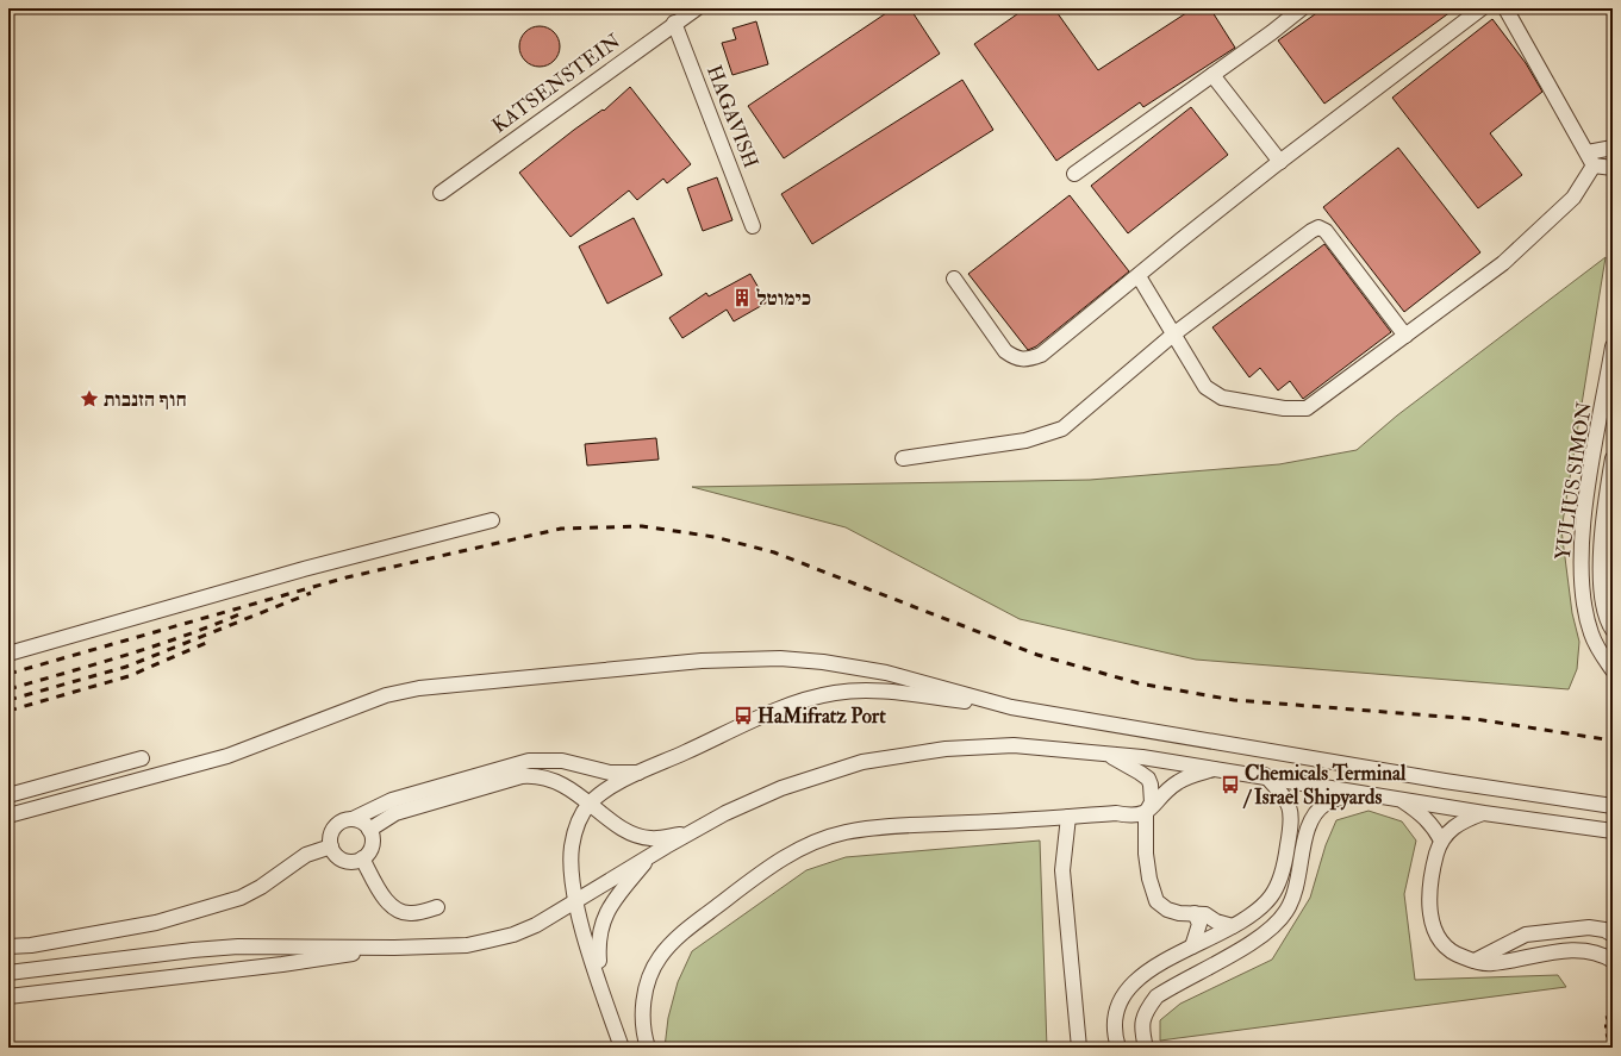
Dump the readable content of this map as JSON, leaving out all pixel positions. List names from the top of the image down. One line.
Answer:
{"streets":{"street":["KATSENSTEIN","HAGAVISH","YULIUS SIMON"]},"crossings":[["KATSENSTEIN","HAGAVISH"]],"places":{"building":["כימוטל"],"place":["חוף הזנבות"],"bus stop":["HaMifratz Port","Chemicals Terminal / Israel Shipyards"]}}
